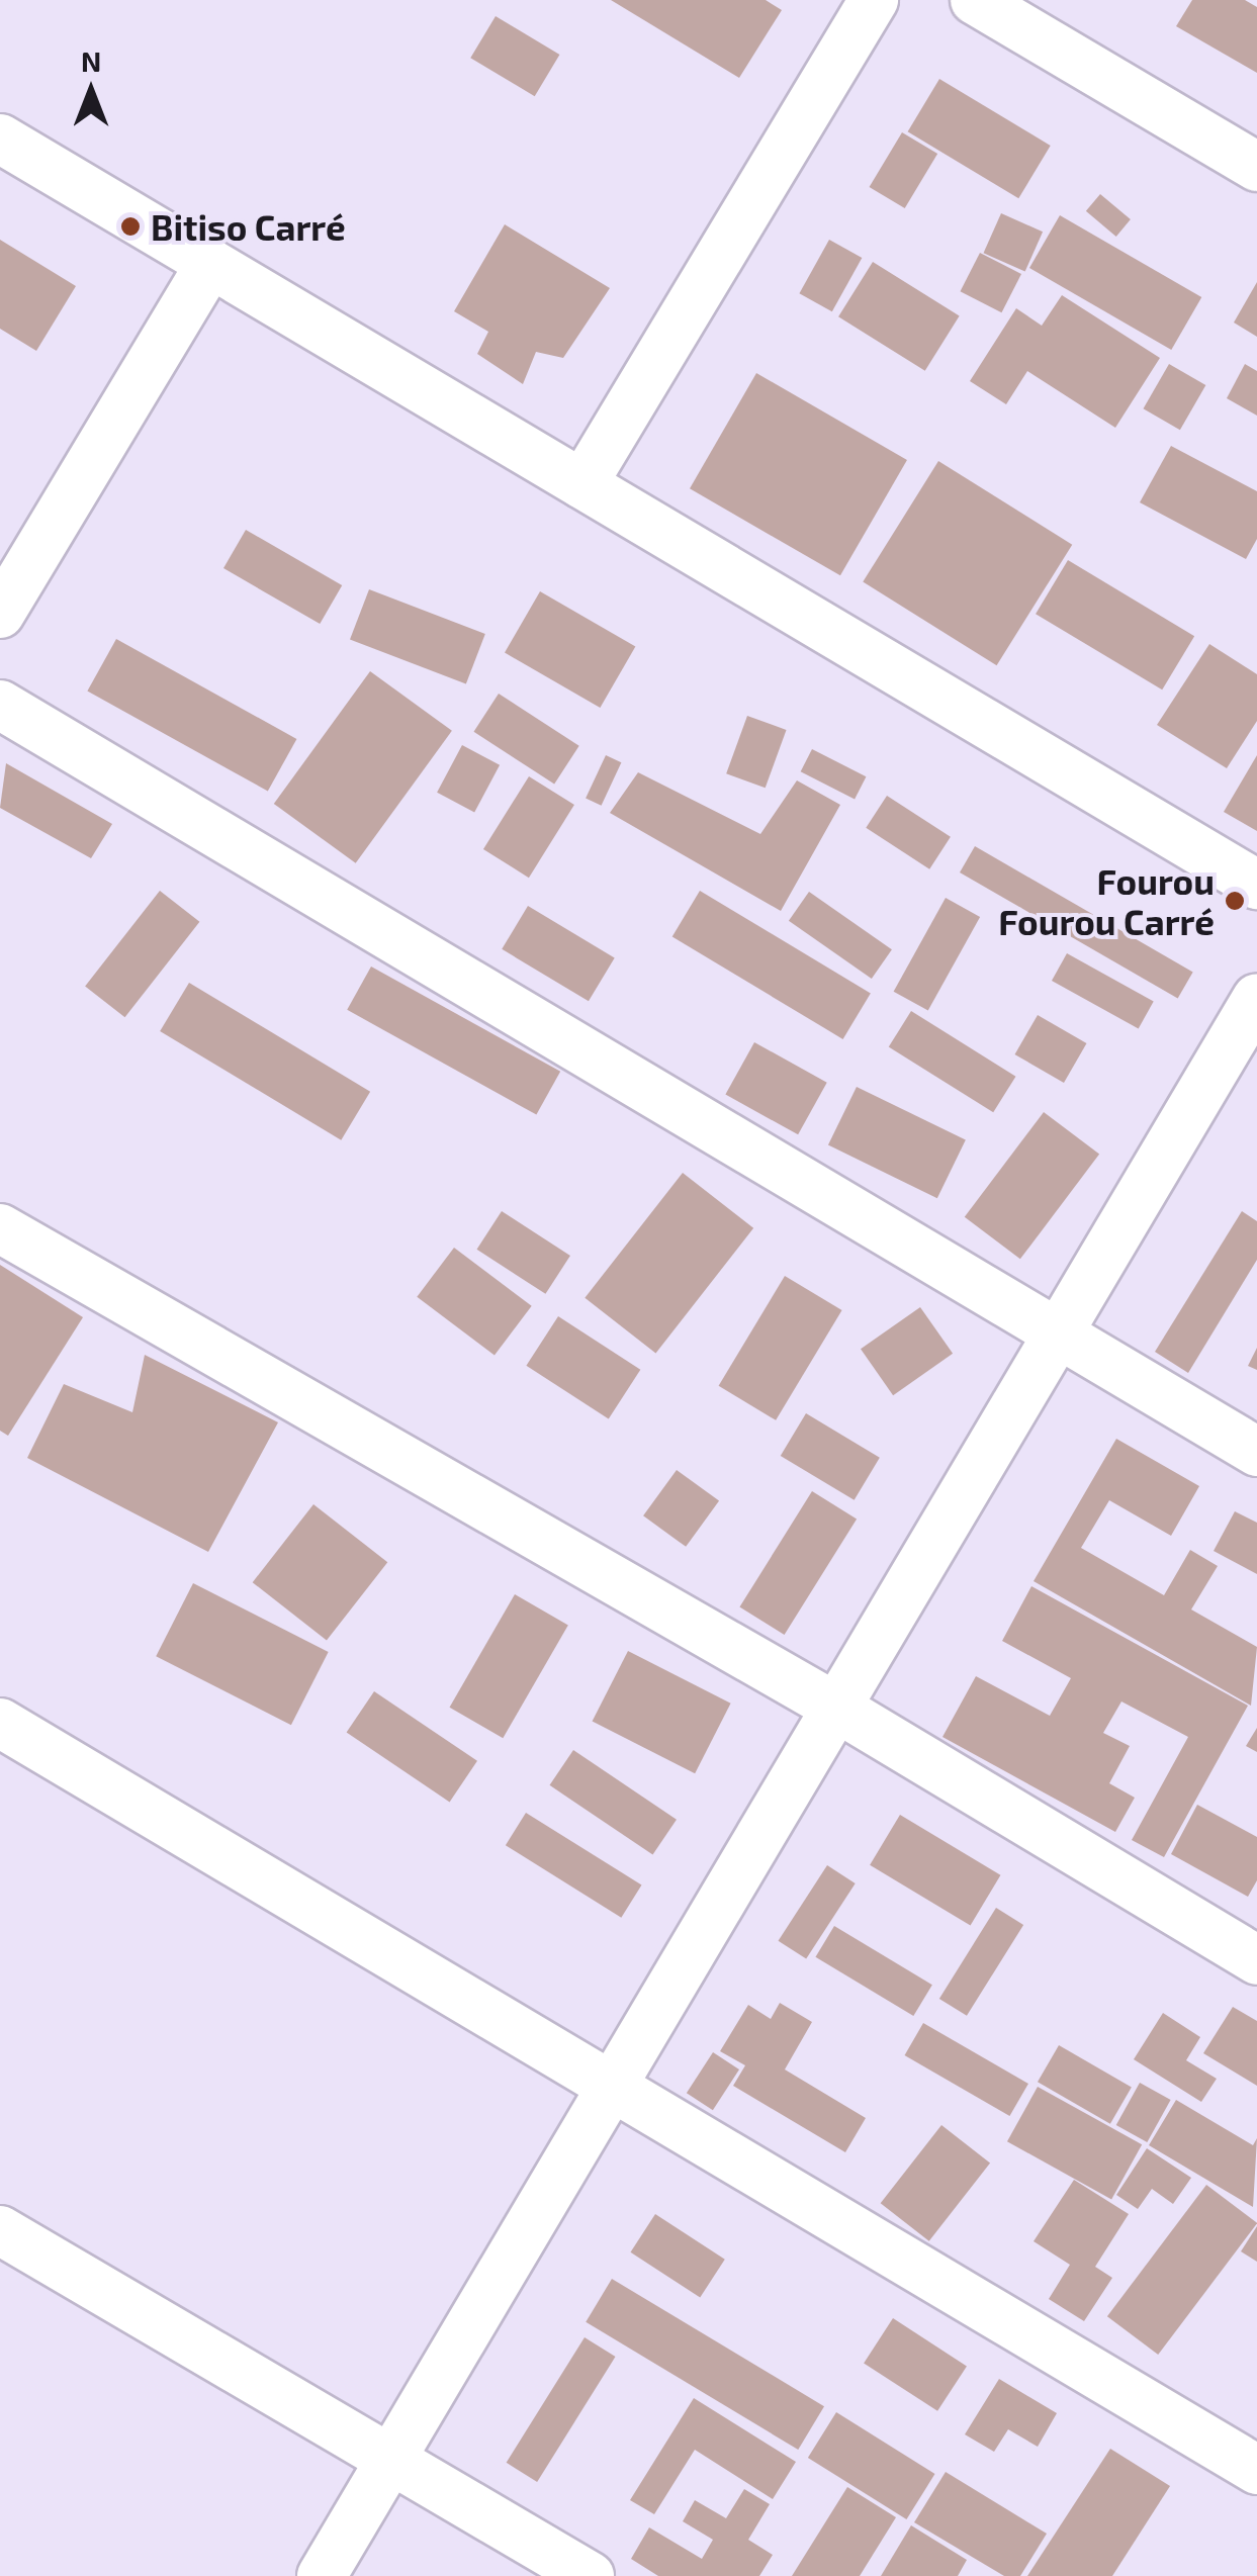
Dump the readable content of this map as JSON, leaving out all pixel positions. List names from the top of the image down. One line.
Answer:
{"places":["Bitiso Carré","Fourou Fourou Carré"],"north":"top"}
